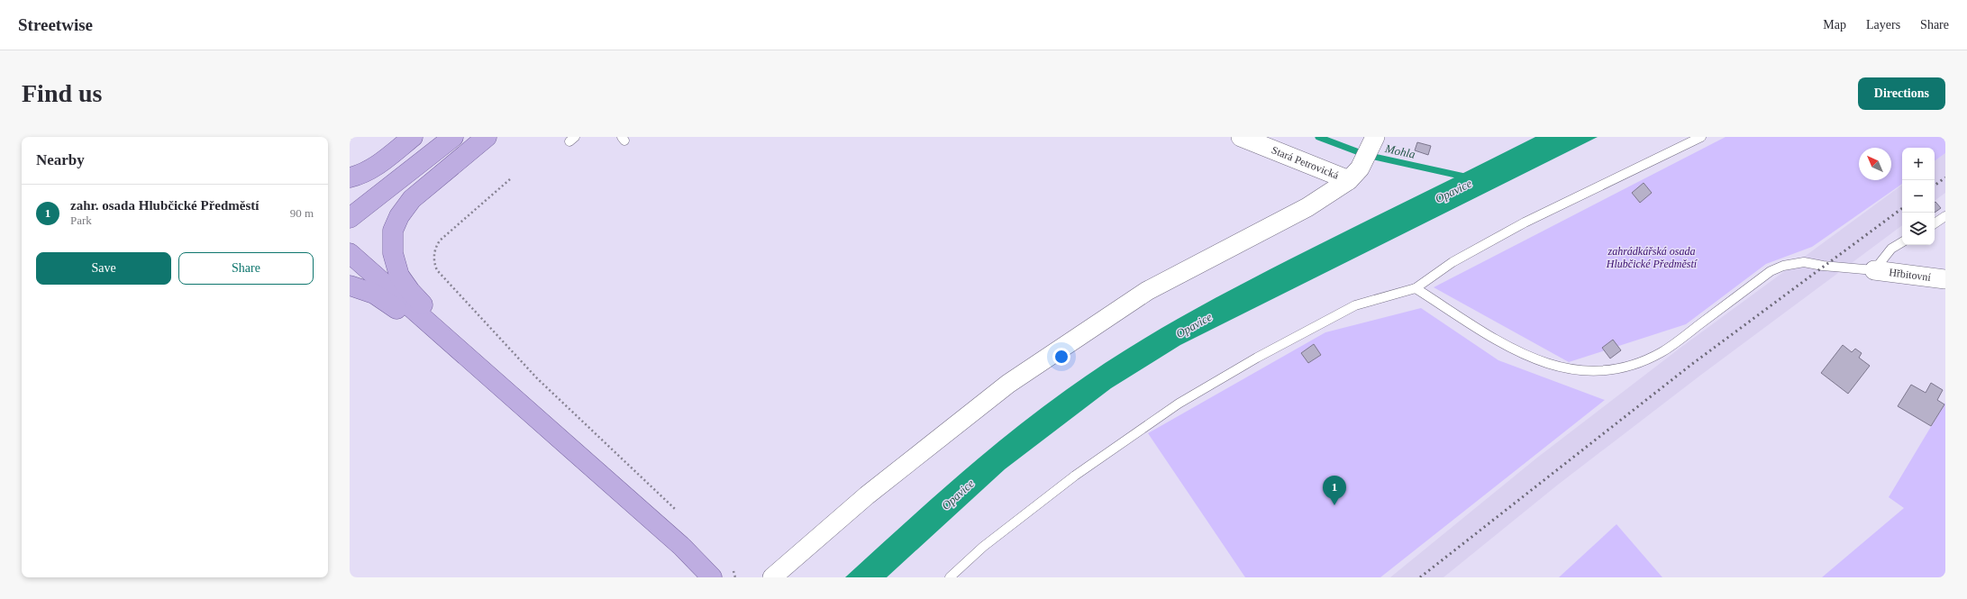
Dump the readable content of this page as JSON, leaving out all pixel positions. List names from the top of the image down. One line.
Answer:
{"streets":{"street":["Stará Petrovická","Hřbitovní"]},"water":["Mohla","Opavice"],"parks":["zahrádkářská osada Hlubčické Předměstí"],"north":"top left","page":{"header":"Streetwise","nav":["Map","Layers","Share"],"buttons":["Directions",["Save","Share"]],"title":"Find us","heading":"Nearby","map_buttons":["+","−"],"list":[{"mark":"1","name":"zahr. osada Hlubčické Předměstí","note":"Park","value":"90 m"}],"pins":"1"}}
